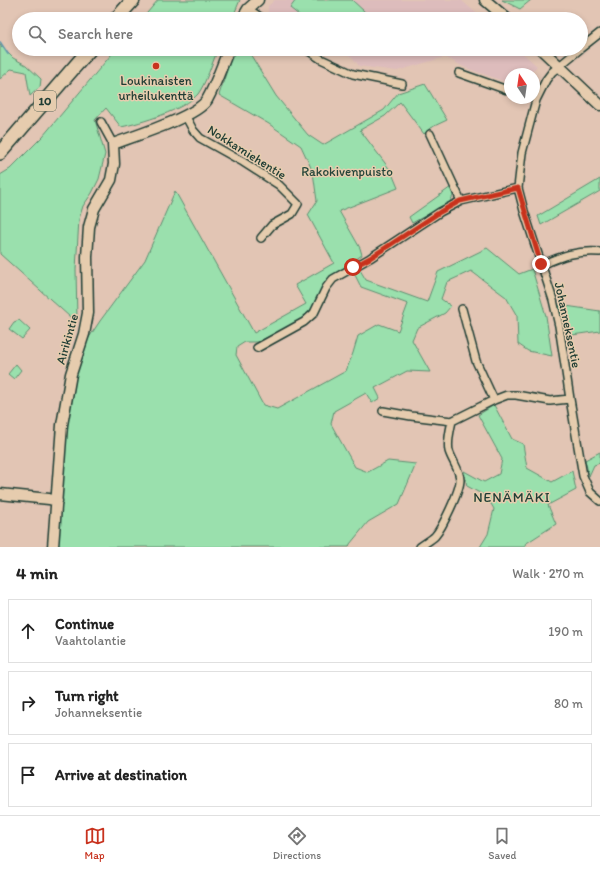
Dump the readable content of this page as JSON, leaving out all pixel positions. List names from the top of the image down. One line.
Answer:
{"streets":{"highway":["10"],"street":["Nokkamiehentie","Johanneksentie","Airikintie"]},"districts":["NENÄMÄKI"],"parks":["Rakokivenpuisto"],"places":["Loukinaisten urheilukenttä"],"north":"top","page":{"search":"Search here","heading":["4 min","Walk · 270 m"],"list":[["Continue","Vaahtolantie","190 m"],["Turn right","Johanneksentie","80 m"],"Arrive at destination"],"nav":["Map","Directions","Saved"]}}
